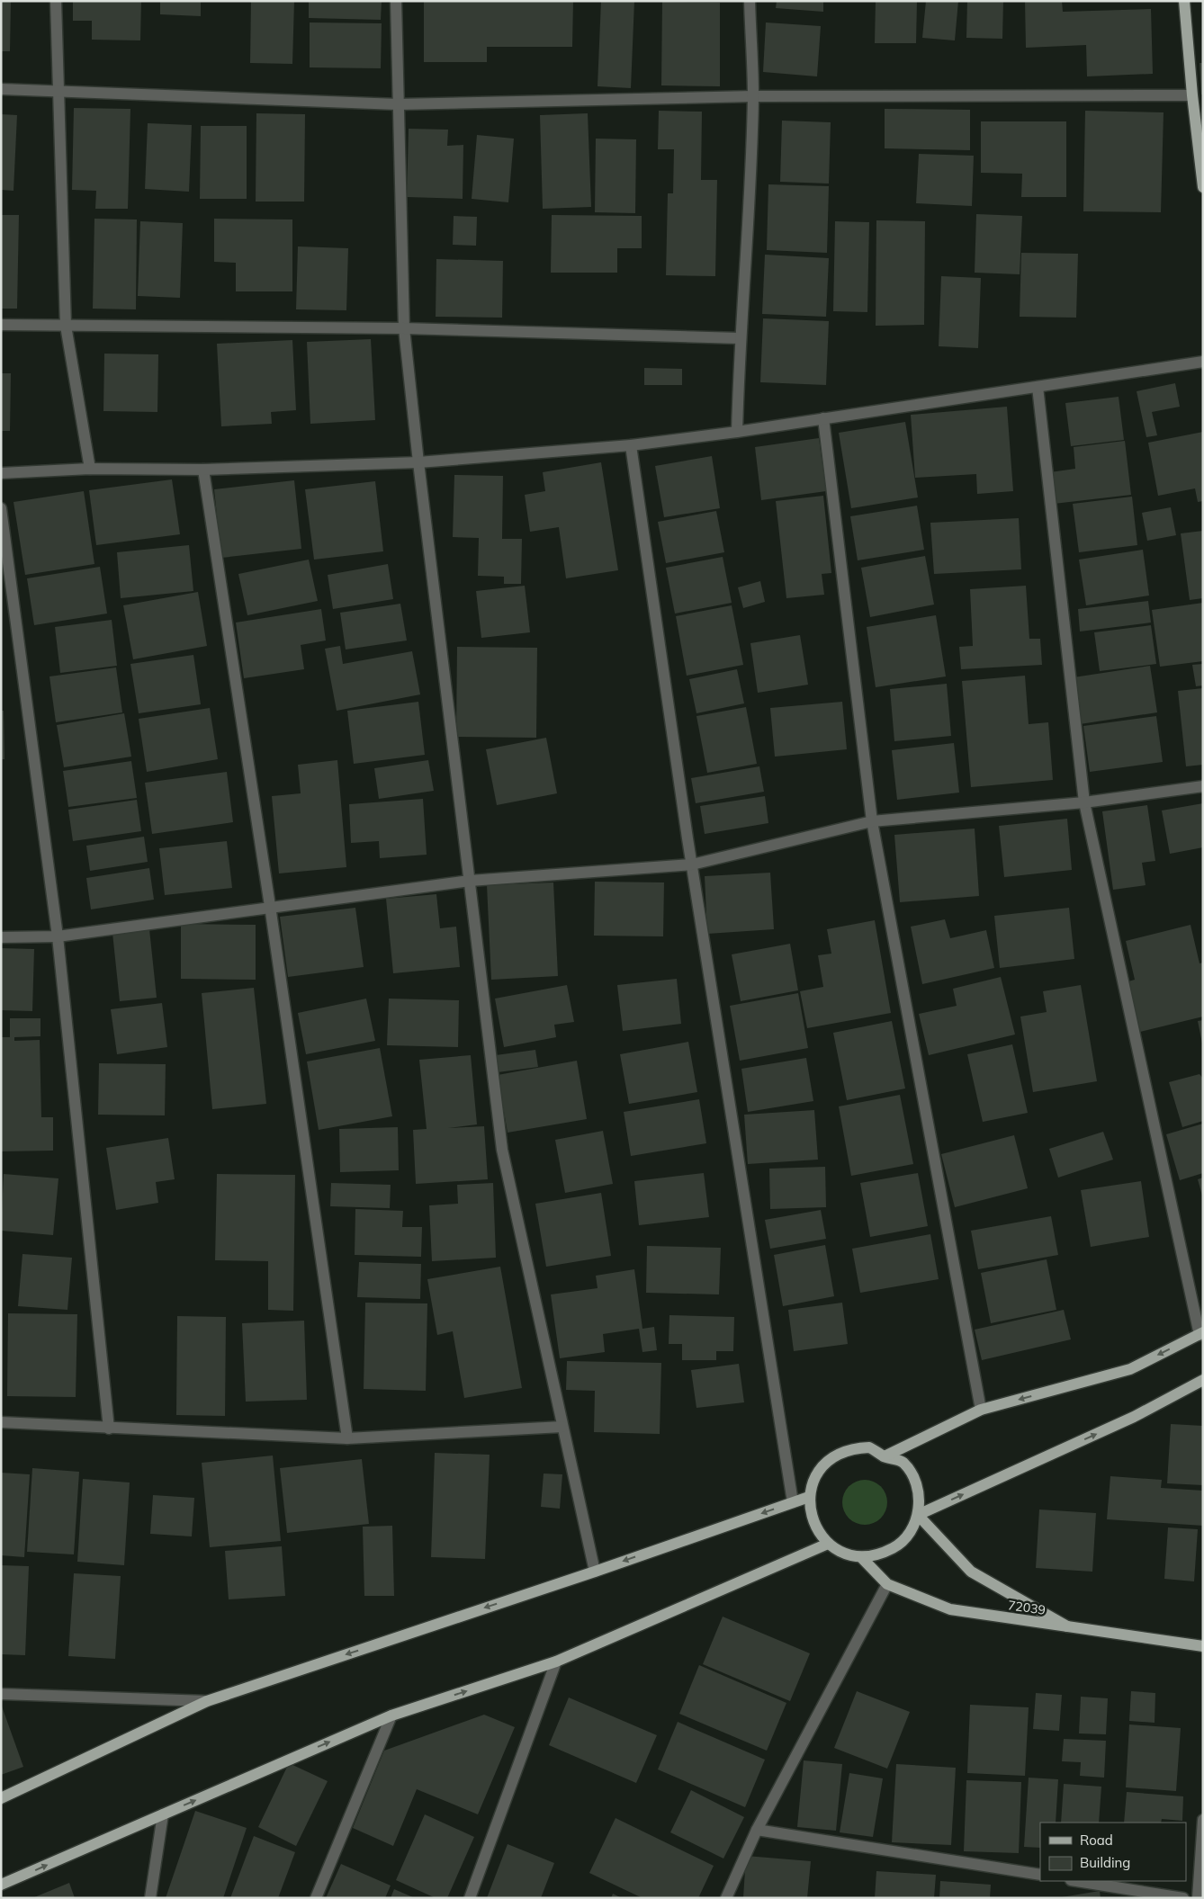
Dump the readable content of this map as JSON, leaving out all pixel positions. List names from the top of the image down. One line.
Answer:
{"streets":{"main road":["72039"]},"legend":["Road","Building"]}
